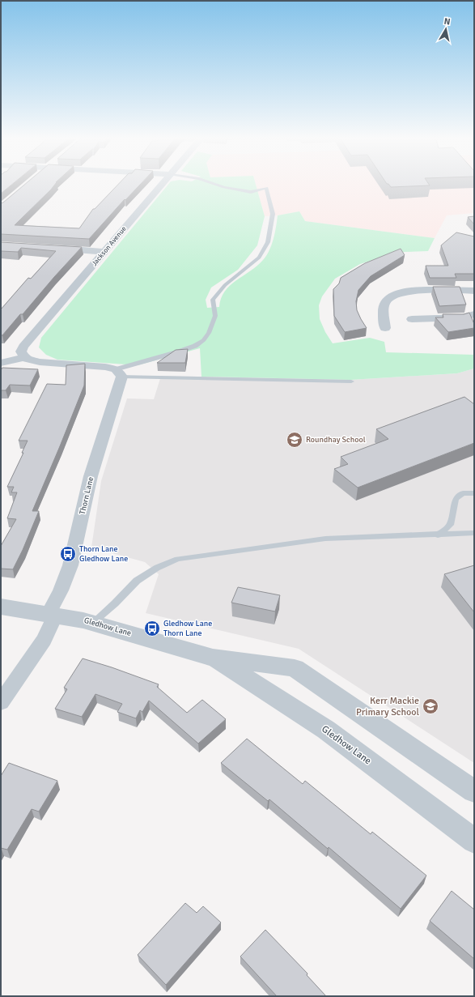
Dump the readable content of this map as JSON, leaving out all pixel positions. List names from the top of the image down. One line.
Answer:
{"streets":{"street":["Jackson Avenue","Thorn Lane","Gledhow Lane"]},"crossings":[["Thorn Lane","Gledhow Lane"]],"places":{"school or university":["Roundhay School","Kerr Mackie Primary School"],"bus stop":["Thorn Lane Gledhow Lane","Gledhow Lane Thorn Lane"]},"north":"top"}
